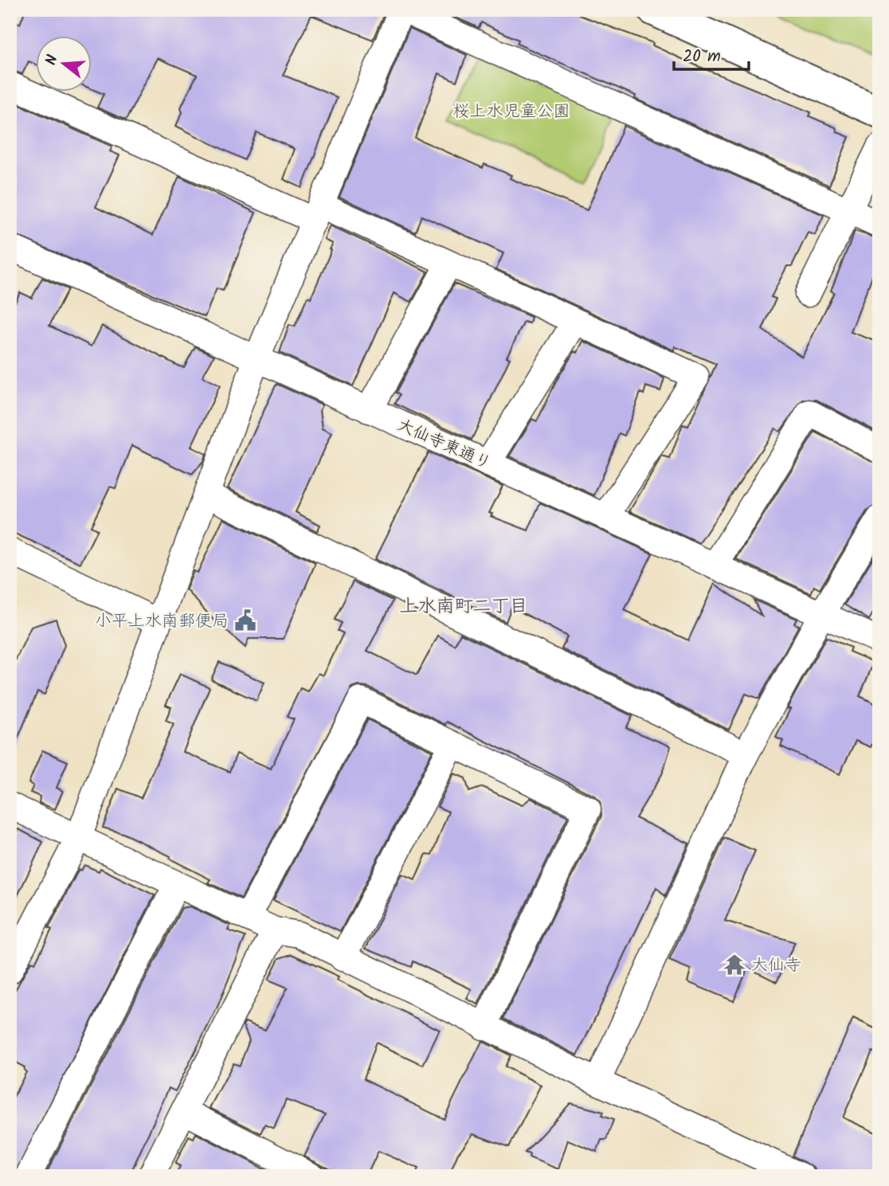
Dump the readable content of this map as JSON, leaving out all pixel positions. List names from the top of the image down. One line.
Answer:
{"streets":{"street":["大仙寺東通り"]},"districts":["上水南町二丁目"],"parks":["桜上水児童公園"],"places":{"public building":["小平上水南郵便局"],"temple":["大仙寺"]},"scale_bar":"20 m","north":"left"}
